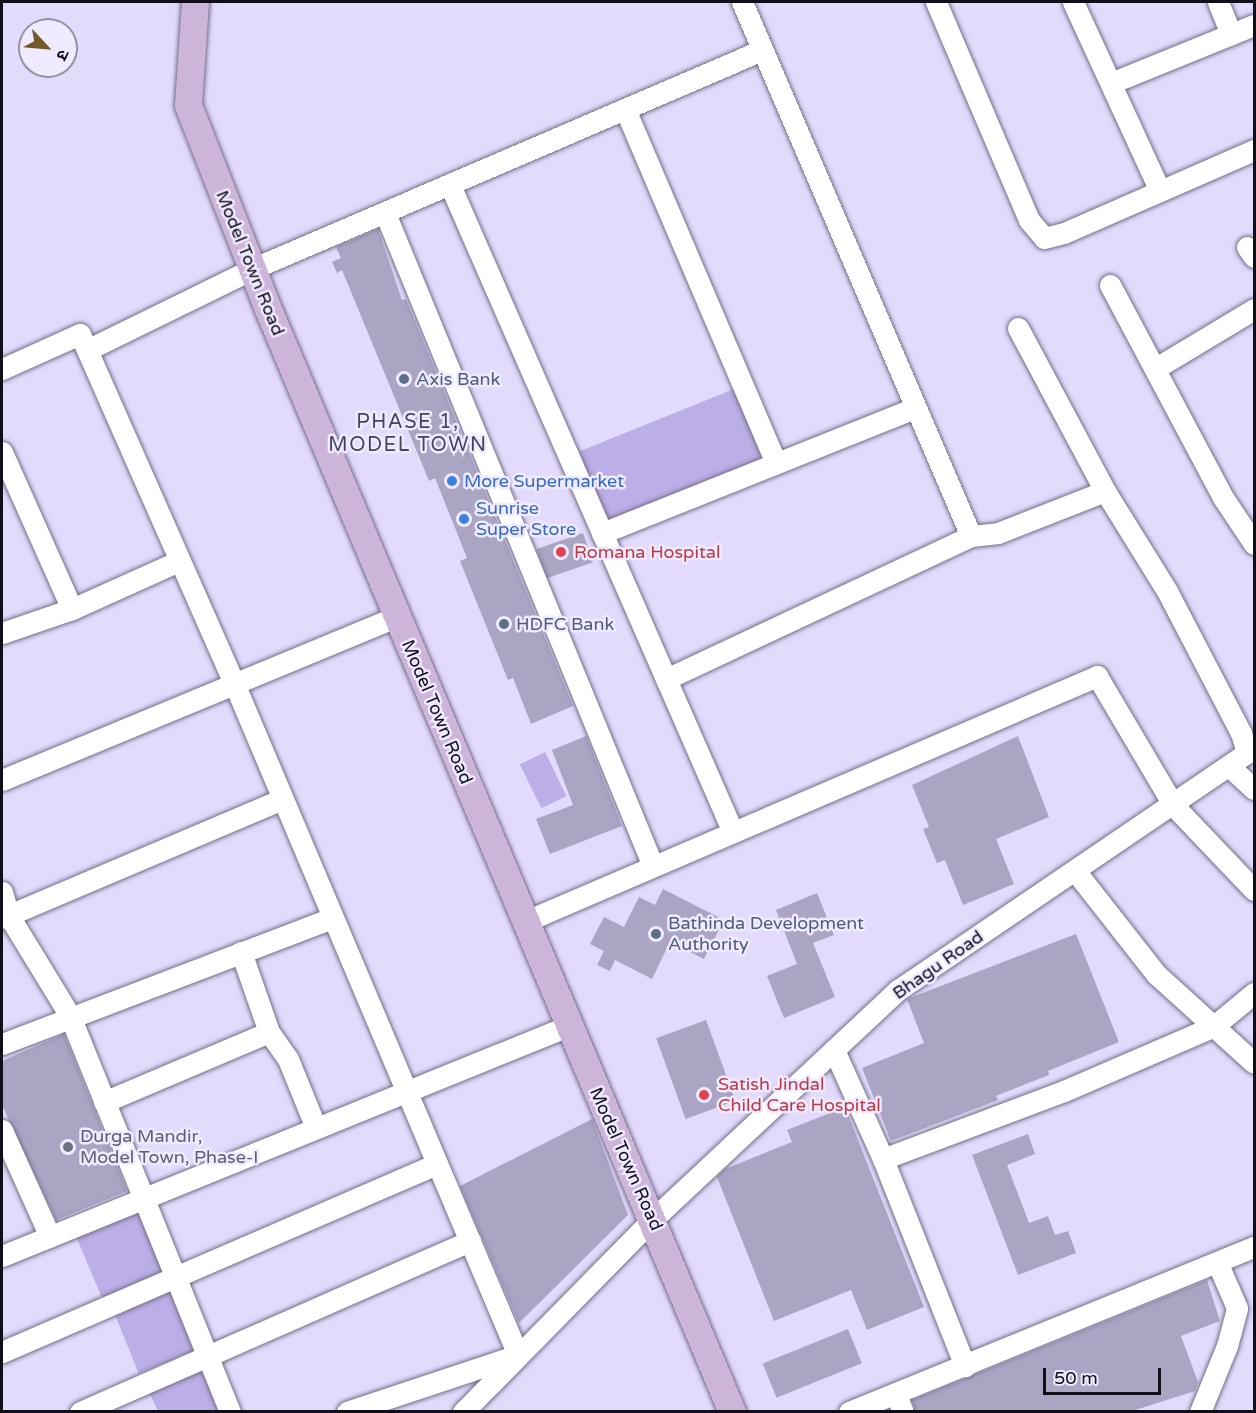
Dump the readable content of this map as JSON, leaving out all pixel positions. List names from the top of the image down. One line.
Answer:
{"streets":{"main road":["Model Town Road"],"street":["Bhagu Road"]},"crossings":[["Model Town Road","Bhagu Road"]],"districts":["PHASE 1, MODEL TOWN"],"places":["Axis Bank","More Supermarket","Sunrise Super Store","Romana Hospital","HDFC Bank","Bathinda Development Authority","Satish Jindal Child Care Hospital","Durga Mandir, Model Town, Phase-I"],"scale_bar":"50 m","north":"bottom right"}
